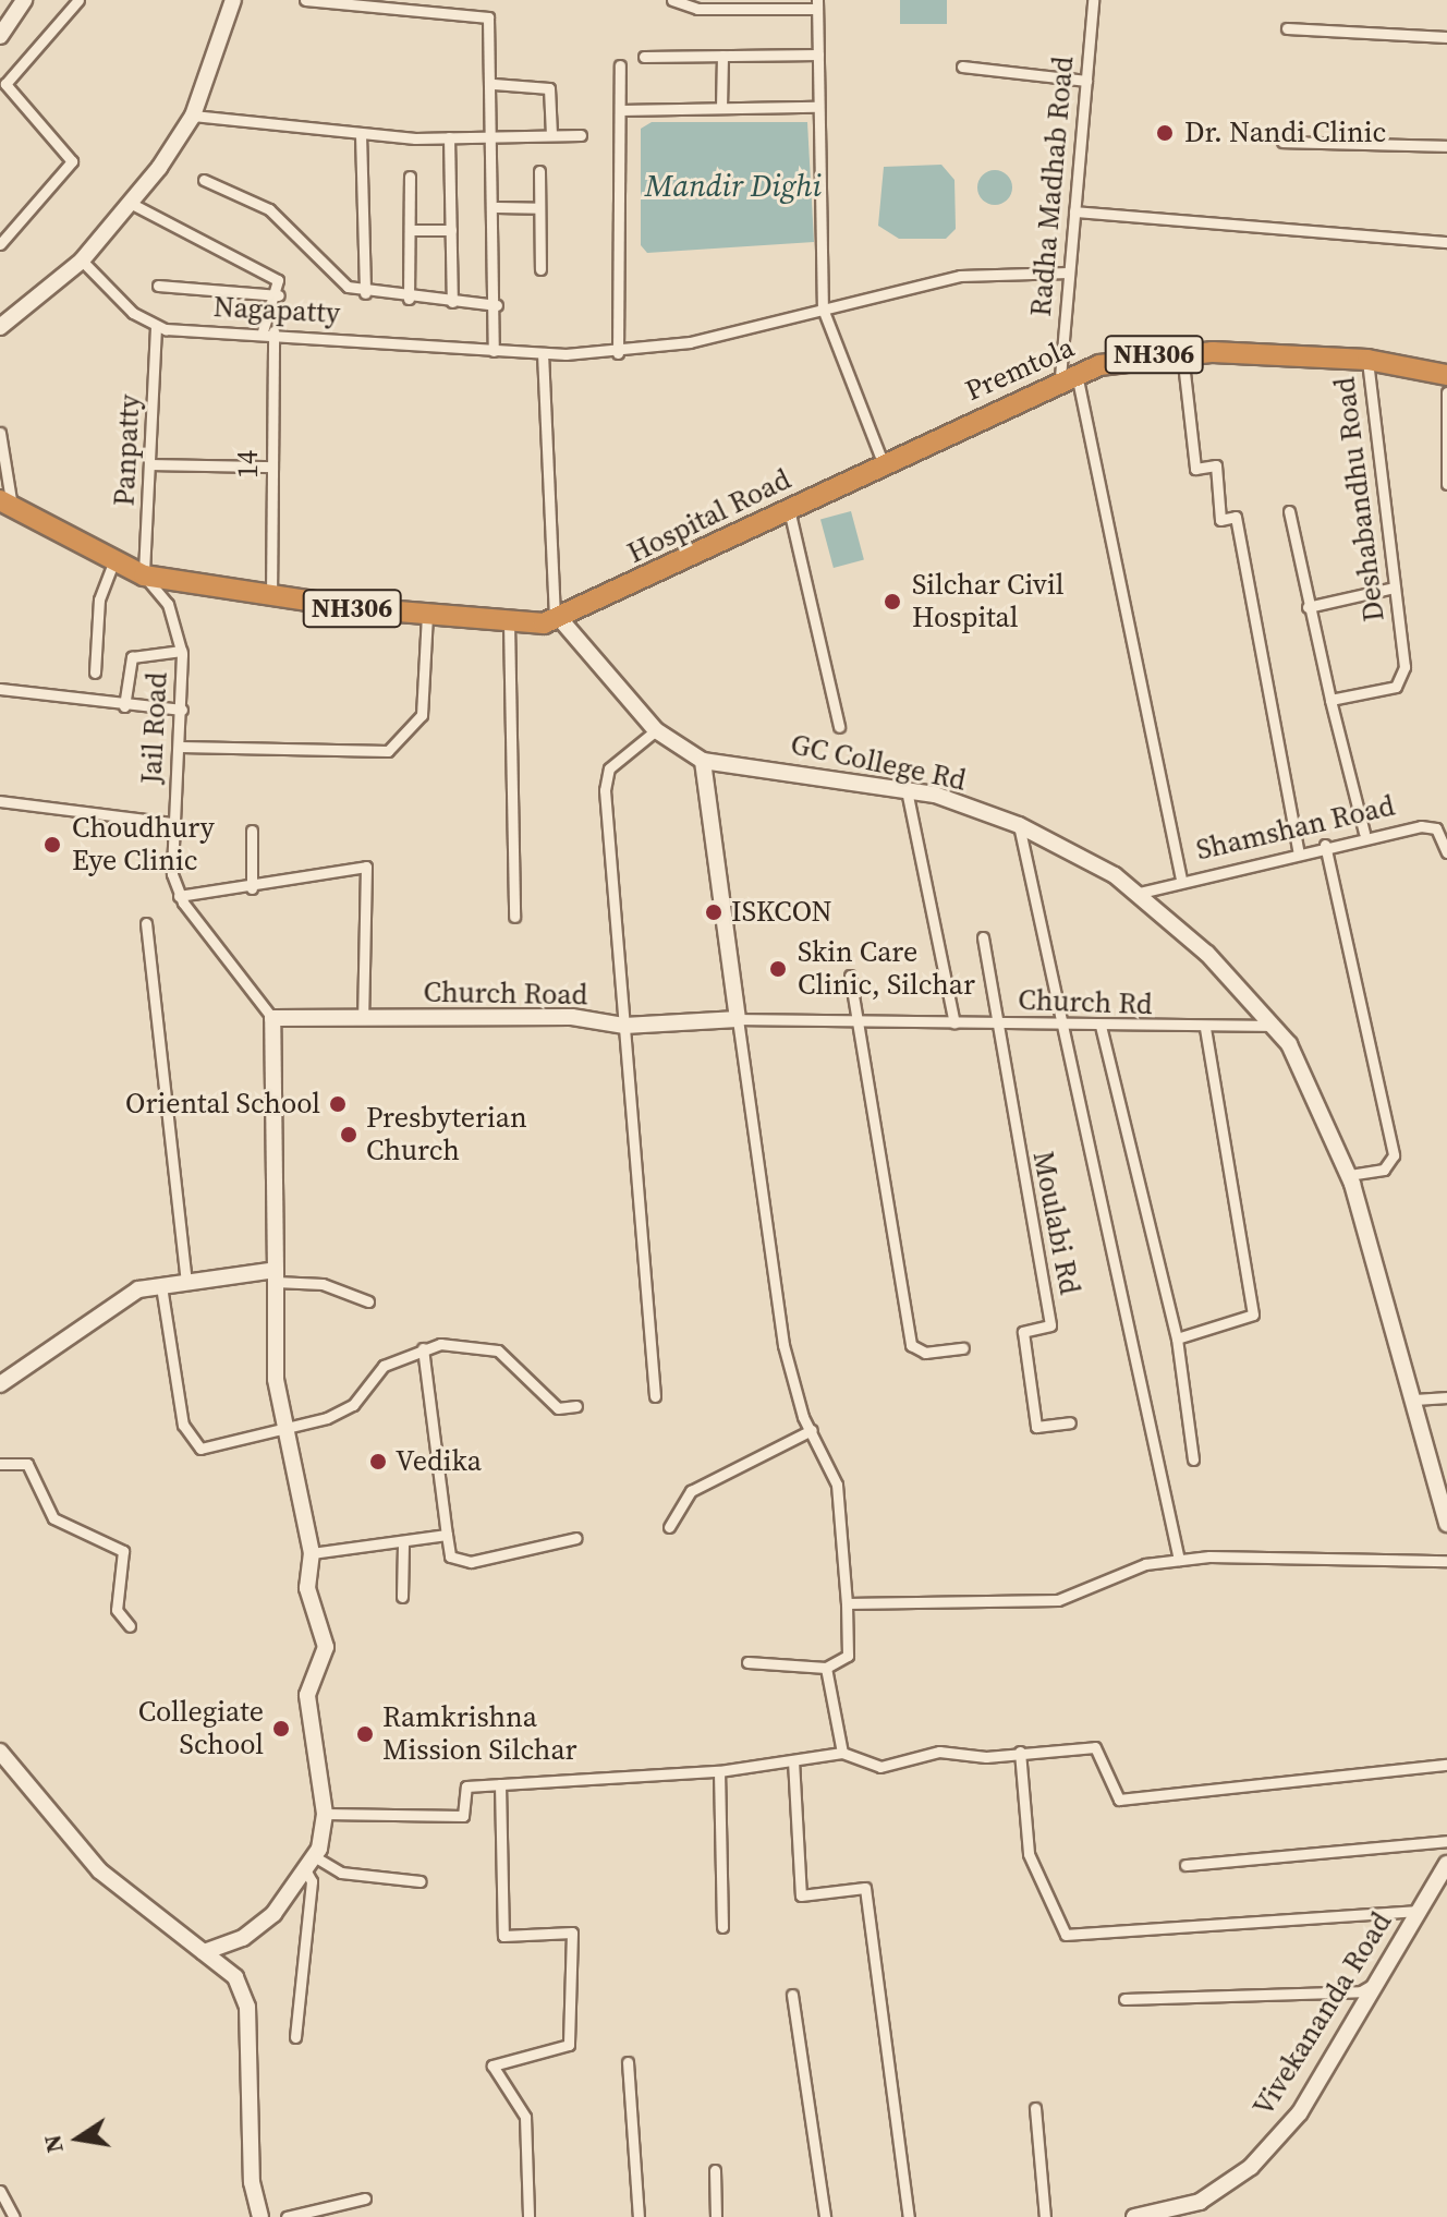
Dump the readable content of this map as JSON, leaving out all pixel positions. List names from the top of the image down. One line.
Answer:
{"streets":{"highway":["NH306","Premtola","Hospital Road"],"main road":["GC College Rd","Church Road","Vivekananda Road"],"street":["Radha Madhab Road","Nagapatty","Panpatty","14","Deshabandhu Road","Jail Road","Shamshan Road","Church Rd","Moulabi Rd"]},"crossings":[["Radha Madhab Road","Nagapatty"],["Radha Madhab Road","Premtola"],["Radha Madhab Road","Shamshan Road"],["Nagapatty","Panpatty"],["Nagapatty","14"],["NH306","Panpatty"],["NH306","14"],["NH306","Hospital Road"],["NH306","Jail Road"],["NH306","GC College Rd"],["Premtola","Deshabandhu Road"],["Premtola","Hospital Road"],["Panpatty","Jail Road"],["Hospital Road","GC College Rd"],["GC College Rd","Shamshan Road"],["GC College Rd","Church Rd"],["Church Road","Church Rd"],["Church Rd","Moulabi Rd"]],"water":["Mandir Dighi"],"places":["Dr. Nandi Clinic","Silchar Civil Hospital","Choudhury Eye Clinic","ISKCON","Skin Care Clinic, Silchar","Oriental School","Presbyterian Church","Vedika","Collegiate School","Ramkrishna Mission Silchar"],"north":"left"}
